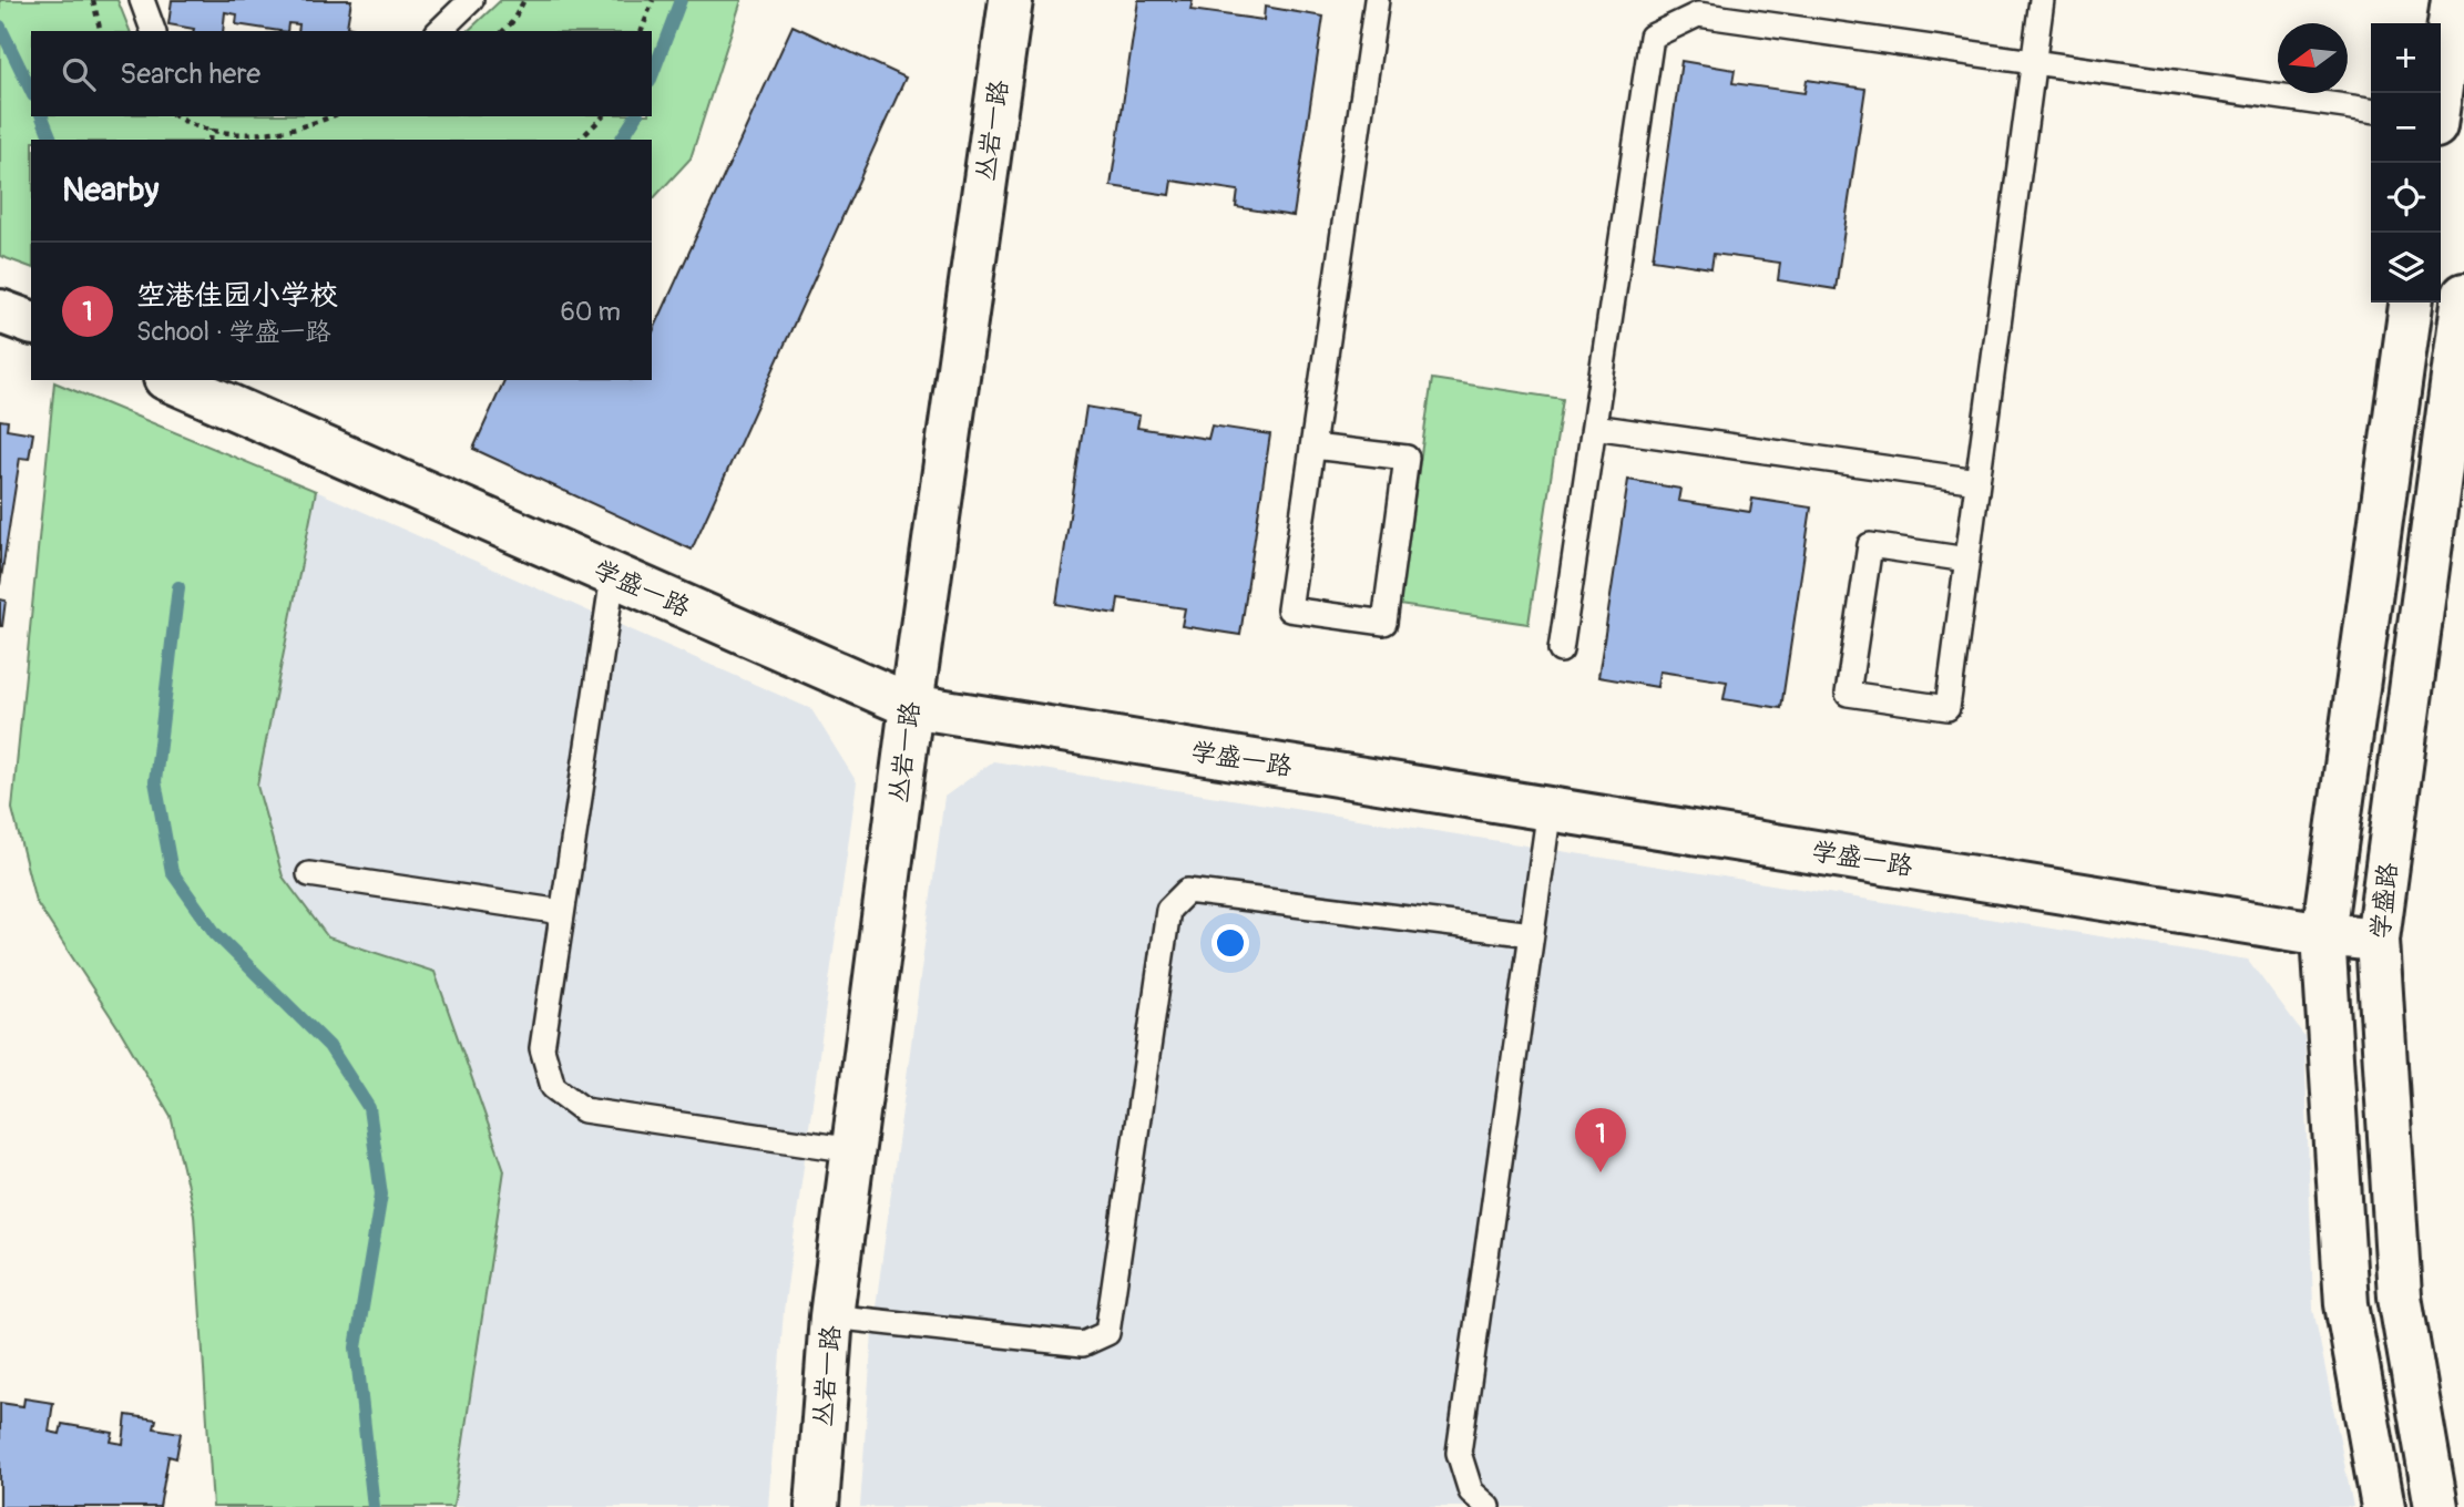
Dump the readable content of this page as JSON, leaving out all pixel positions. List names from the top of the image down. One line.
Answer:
{"streets":{"street":["丛岩一路","学盛一路","学盛路"]},"crossings":[["丛岩一路","学盛一路"],["学盛一路","学盛路"]],"north":"left","page":{"map_buttons":["+","−"],"search":"Search here","heading":"Nearby","list":[{"mark":"1","name":"空港佳园小学校","note":"School · 学盛一路","value":"60 m"}],"pins":"1"}}
